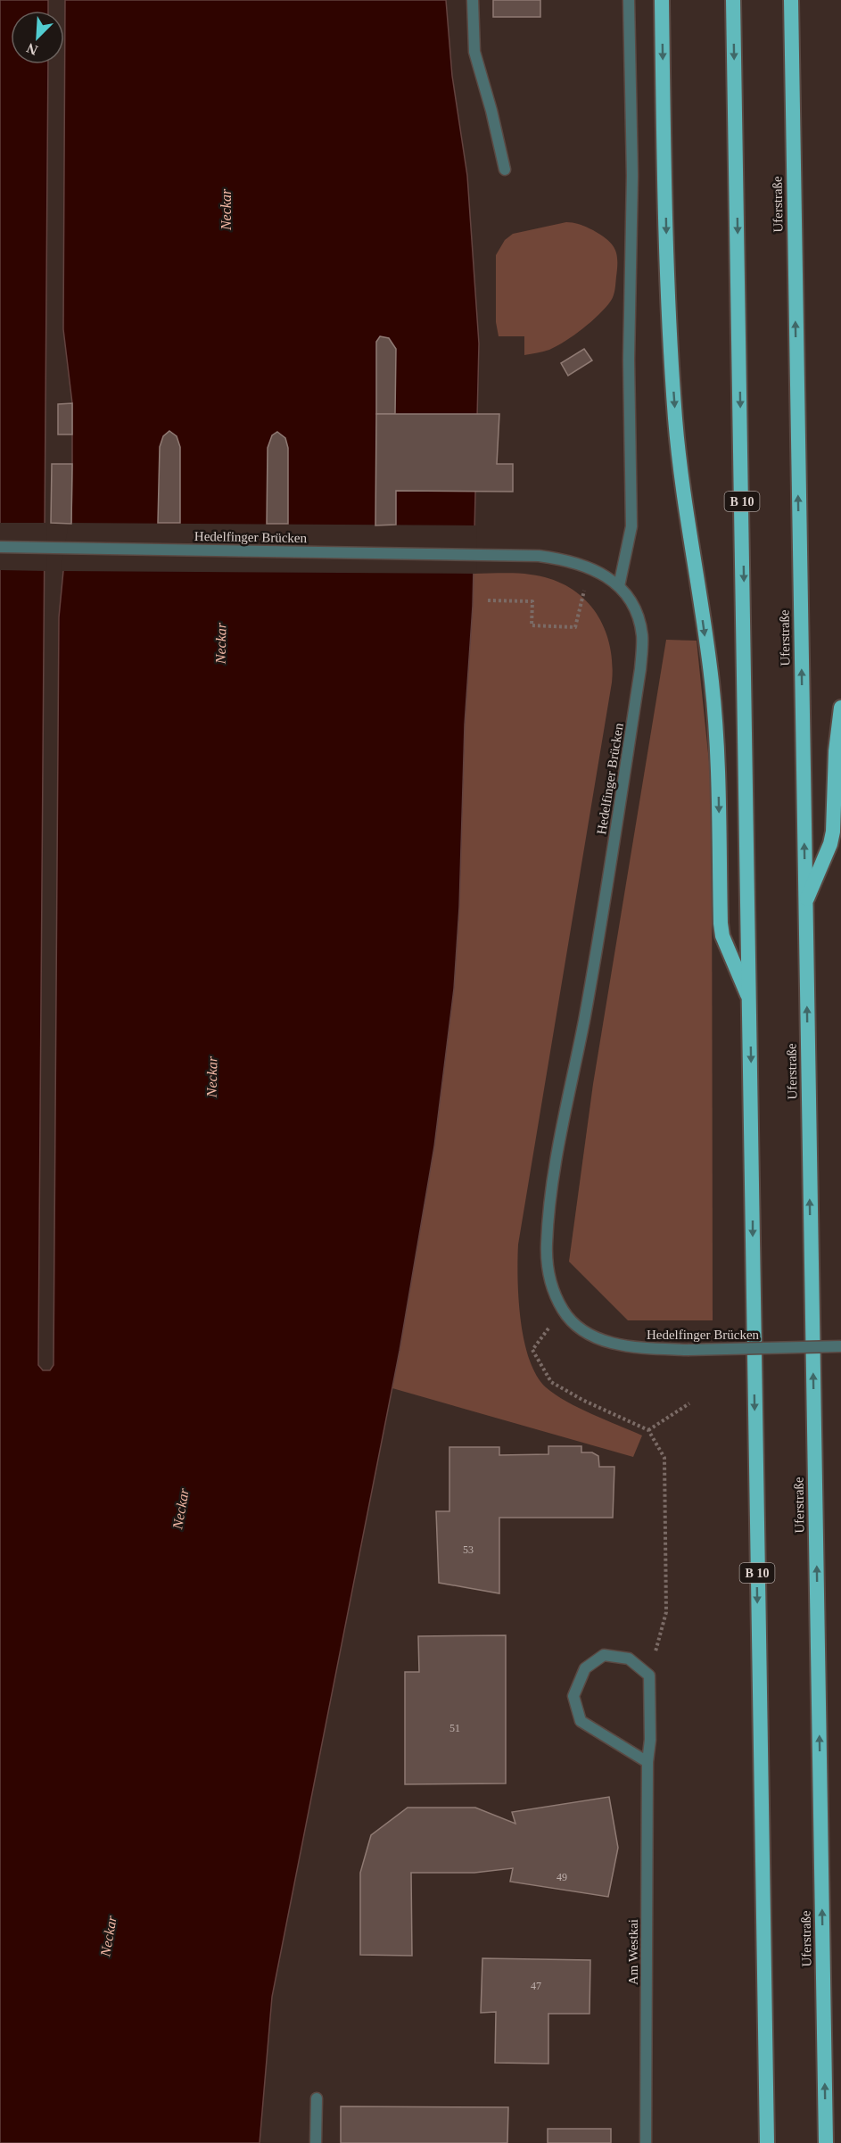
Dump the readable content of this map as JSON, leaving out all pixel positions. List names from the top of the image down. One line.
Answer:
{"streets":{"highway":["Uferstraße","B 10"],"street":["Hedelfinger Brücken","Am Westkai"]},"water":["Neckar"],"house_numbers":["53","51","49","47"],"north":"bottom left"}
